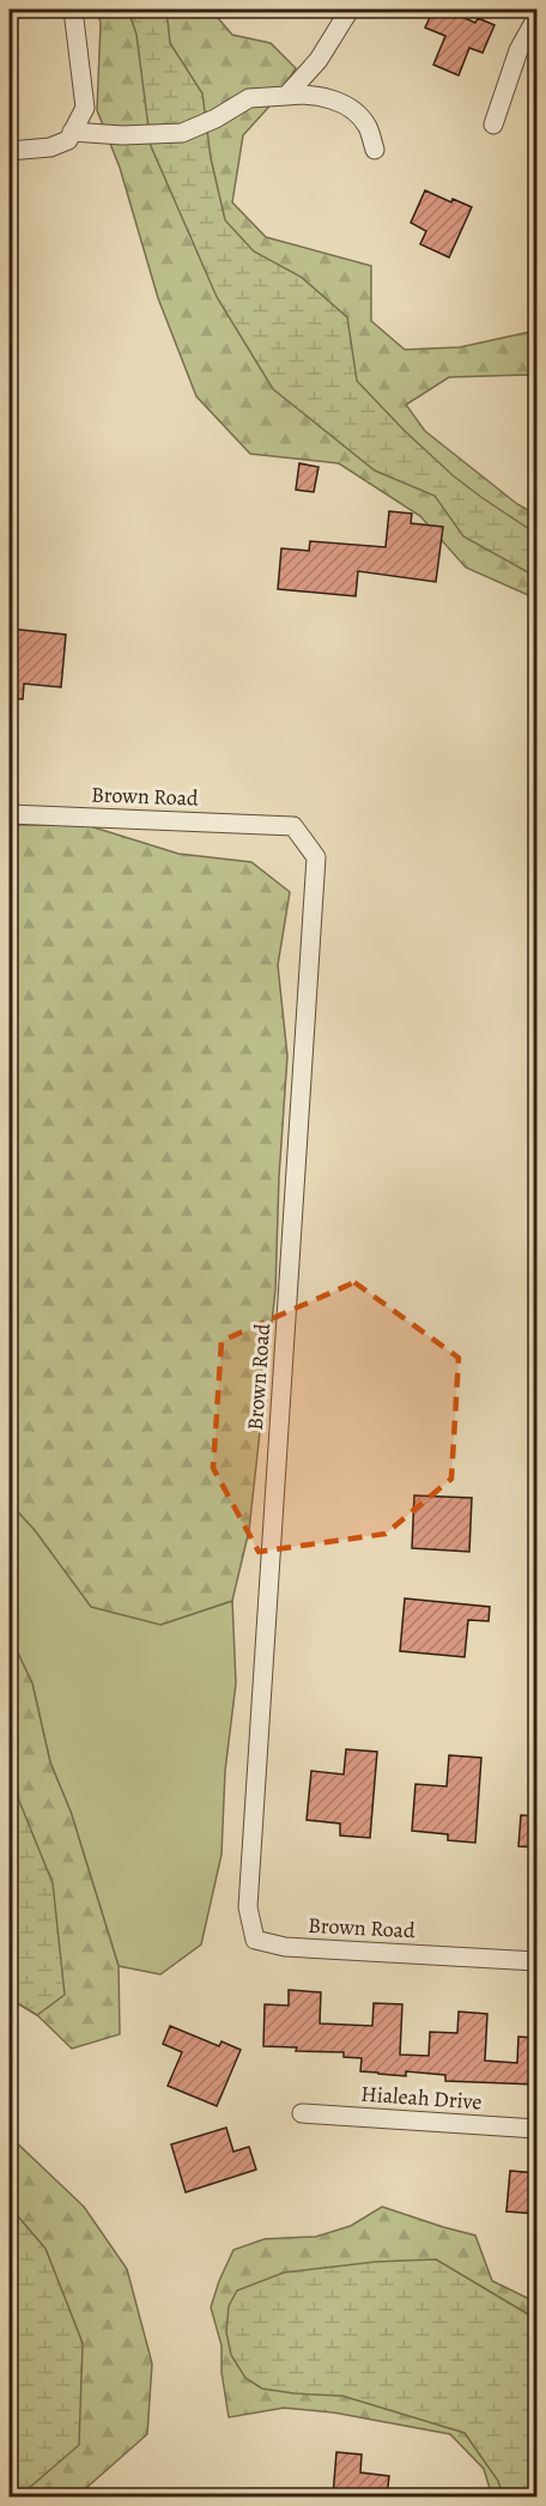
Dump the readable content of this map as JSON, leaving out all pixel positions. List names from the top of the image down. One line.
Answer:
{"streets":{"street":["Brown Road","Hialeah Drive"]}}
